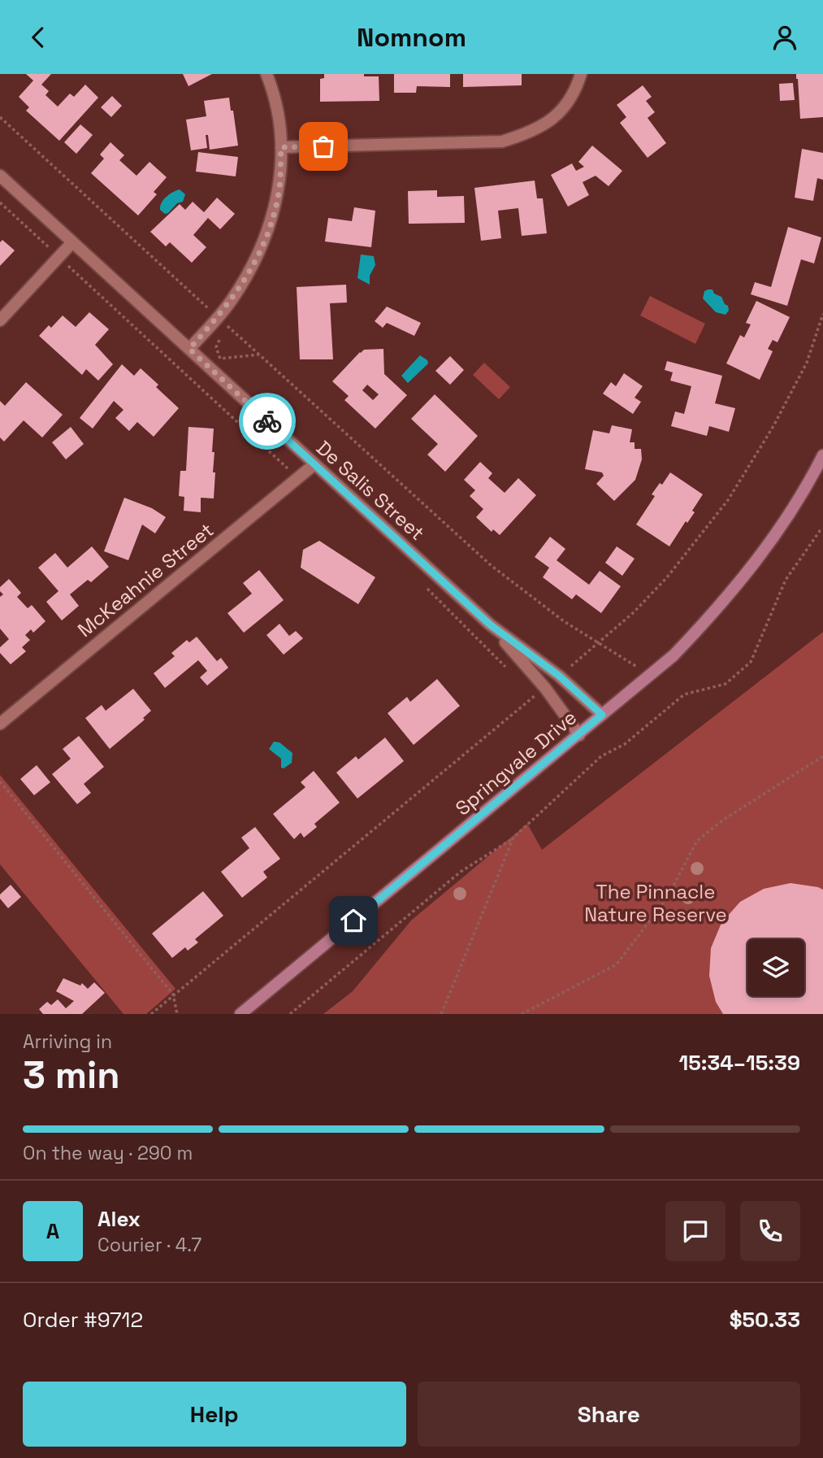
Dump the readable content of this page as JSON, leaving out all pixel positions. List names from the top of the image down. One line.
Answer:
{"streets":{"main road":["Springvale Drive"],"street":["De Salis Street","McKeahnie Street"]},"crossings":[["De Salis Street","McKeahnie Street"],["De Salis Street","Springvale Drive"]],"parks":["The Pinnacle Nature Reserve"],"page":{"header":"Nomnom","heading":["3 min","Arriving in","15:34–15:39"],"panel":["Alex","Courier · 4.7","Order #9712","$50.33"],"bar":"On the way · 290 m","round":"A","buttons":["Help","Share"]}}
